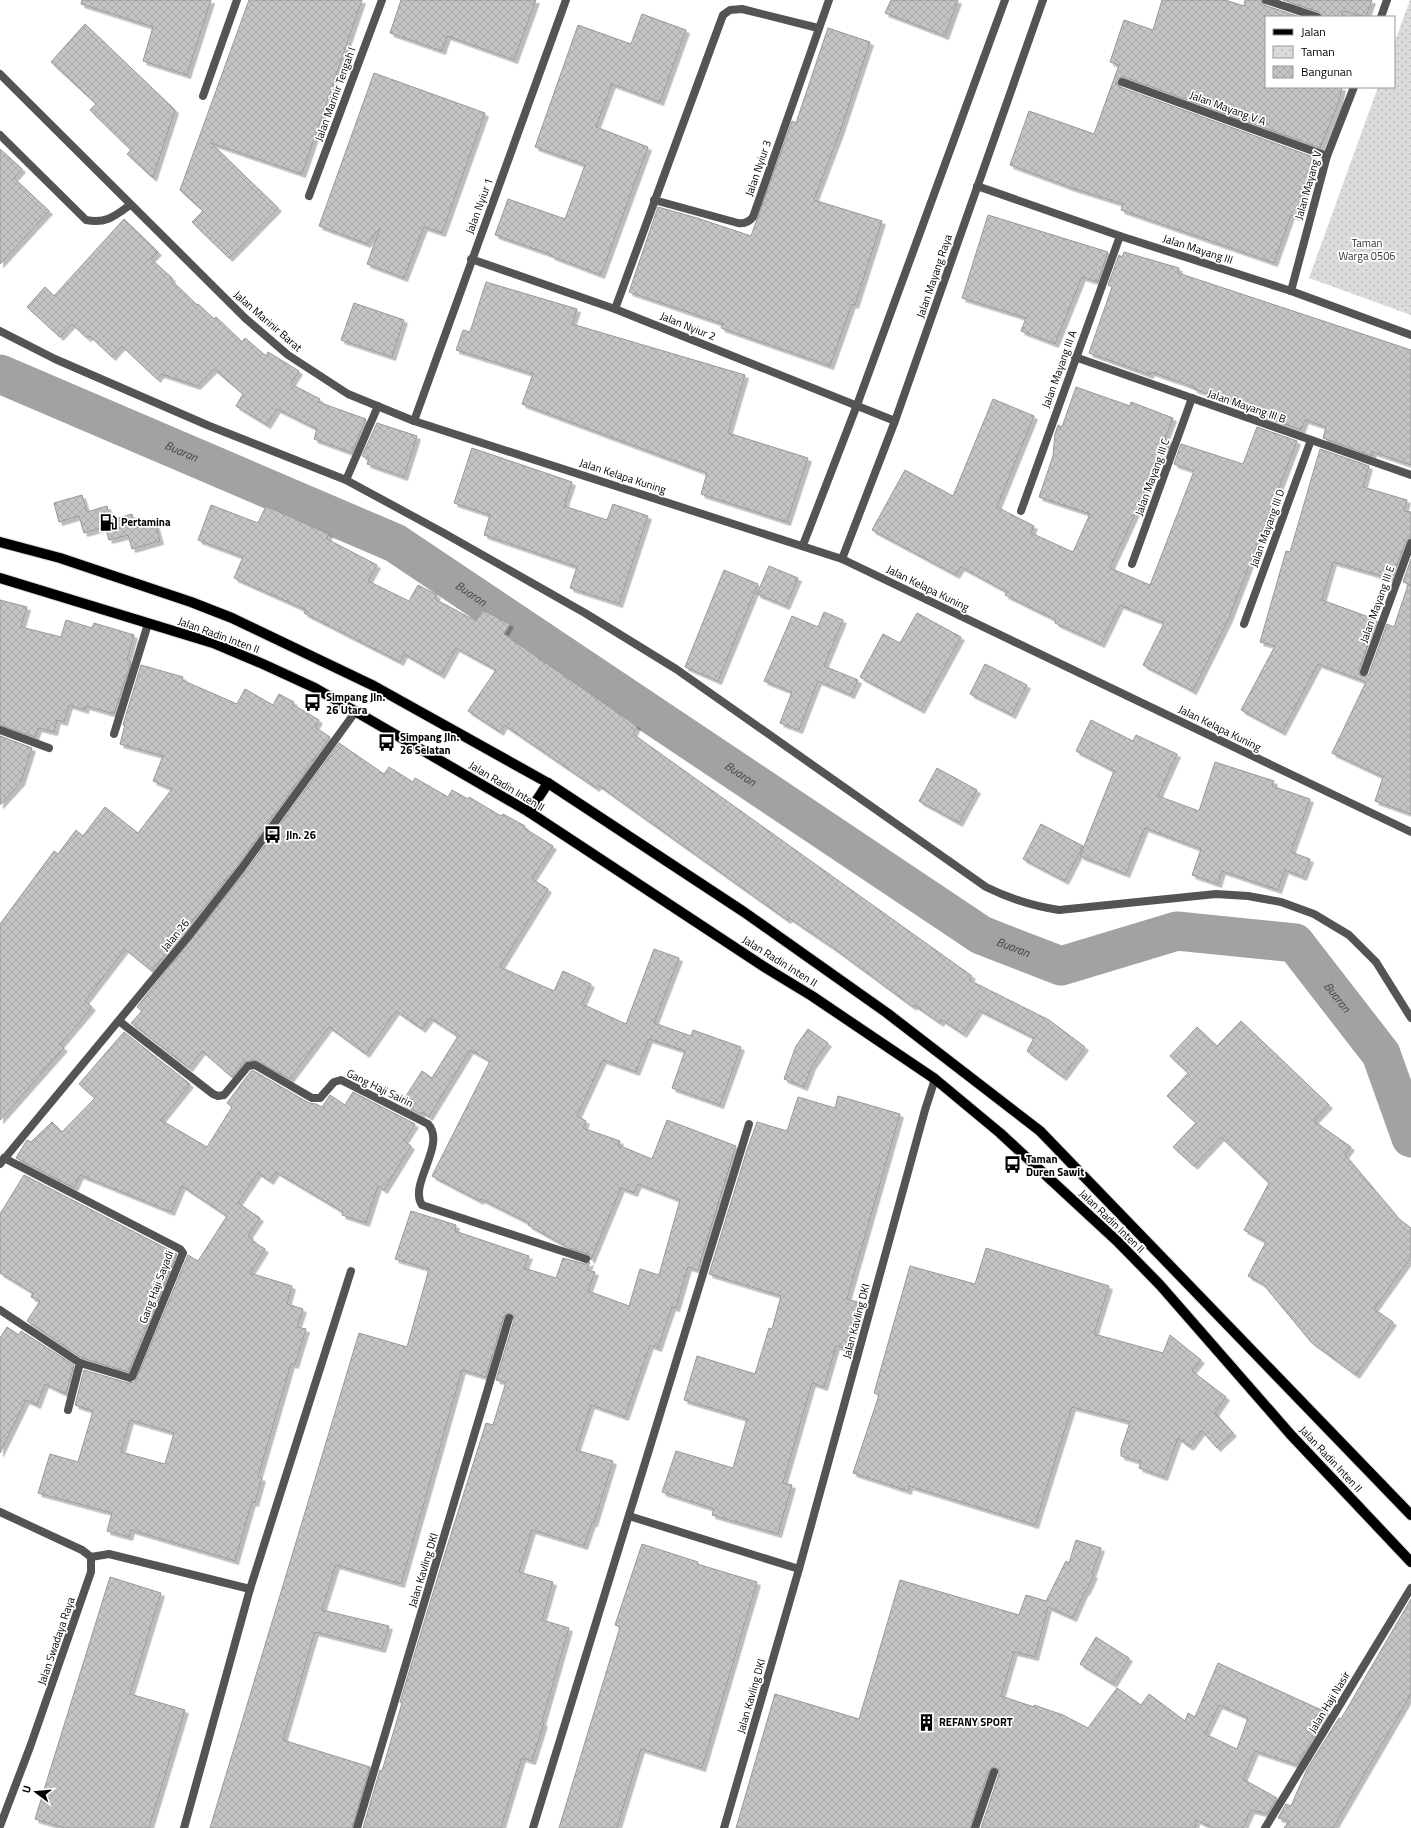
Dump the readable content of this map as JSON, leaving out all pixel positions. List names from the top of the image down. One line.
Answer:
{"streets":{"main road":["Jalan Radin Inten II"],"street":["Jalan Marinir Tengah I","Jalan Mayang V A","Jalan Nyiur 3","Jalan Mayang V","Jalan Nyiur 1","Jalan Mayang III","Jalan Mayang Raya","Jalan Marinir Barat","Jalan Nyiur 2","Jalan Mayang III A","Jalan Mayang III B","Jalan Kelapa Kuning","Jalan Mayang III C","Jalan Mayang III D","Jalan Mayang III E","Jalan 26","Gang Haji Sairin","Gang Haji Sayadi","Jalan Kavling DKI","Jalan Swadaya Raya","Jalan Haji Nasir"]},"crossings":[["Jalan Mayang V A","Jalan Mayang V"],["Jalan Mayang V","Jalan Mayang III"],["Jalan Nyiur 1","Jalan Marinir Barat"],["Jalan Nyiur 1","Jalan Nyiur 2"],["Jalan Nyiur 1","Jalan Kelapa Kuning"],["Jalan Mayang III","Jalan Mayang Raya"],["Jalan Mayang III","Jalan Mayang III A"],["Jalan Mayang Raya","Jalan Nyiur 2"],["Jalan Mayang Raya","Jalan Kelapa Kuning"],["Jalan Marinir Barat","Jalan Kelapa Kuning"],["Jalan Mayang III A","Jalan Mayang III B"],["Jalan Mayang III B","Jalan Mayang III C"],["Jalan Mayang III B","Jalan Mayang III D"],["Jalan Radin Inten II","Jalan 26"],["Jalan Radin Inten II","Jalan Kavling DKI"],["Jalan 26","Gang Haji Sairin"],["Jalan 26","Gang Haji Sayadi"]],"water":["Buaran"],"parks":["Taman Warga 0506"],"places":{"fuel station":["Pertamina"],"bus stop":["Simpang Jln. 26 Utara","Simpang Jln. 26 Selatan","Jln. 26","Taman Duren Sawit"],"building":["REFANY SPORT"]},"legend":["Jalan","Taman","Bangunan"],"north":"left"}
